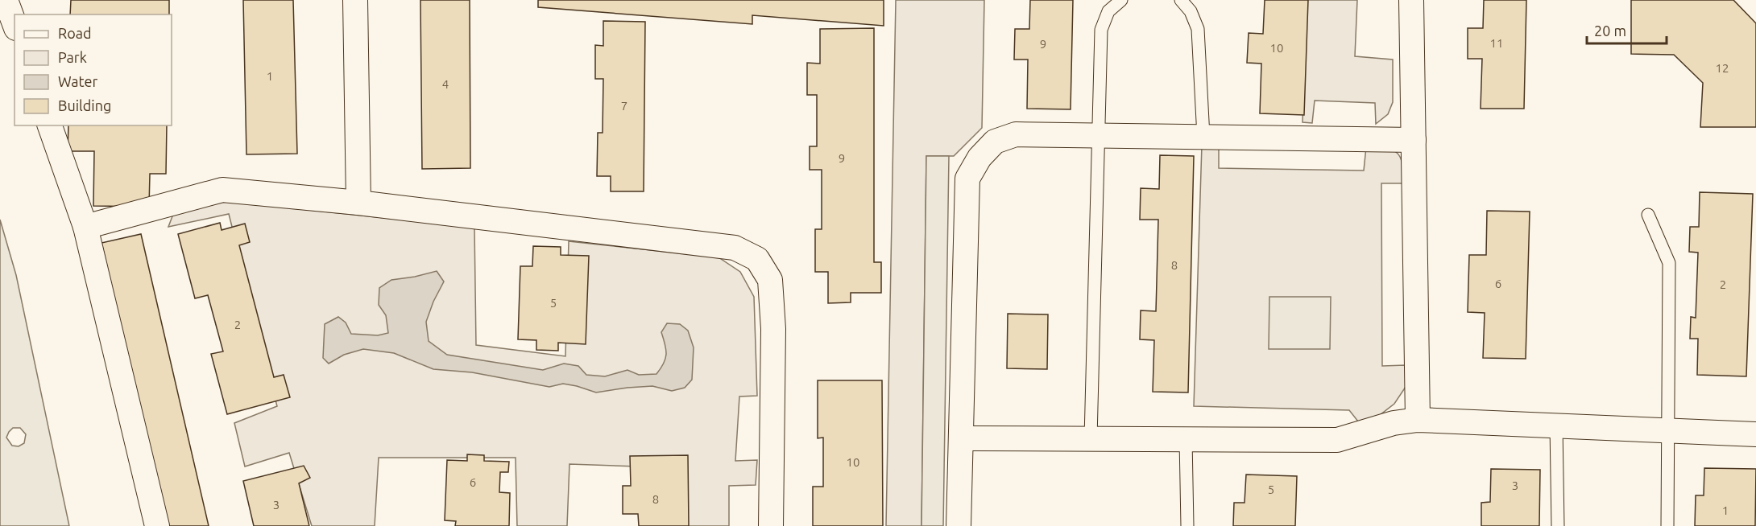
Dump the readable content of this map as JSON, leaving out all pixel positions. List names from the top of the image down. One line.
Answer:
{"house_numbers":["11","9","10","12","1","4","7","9","8","6","2","5","2","10","6","3","5","8","3","1"],"legend":["Road","Park","Water","Building"],"scale_bar":"20 m"}
